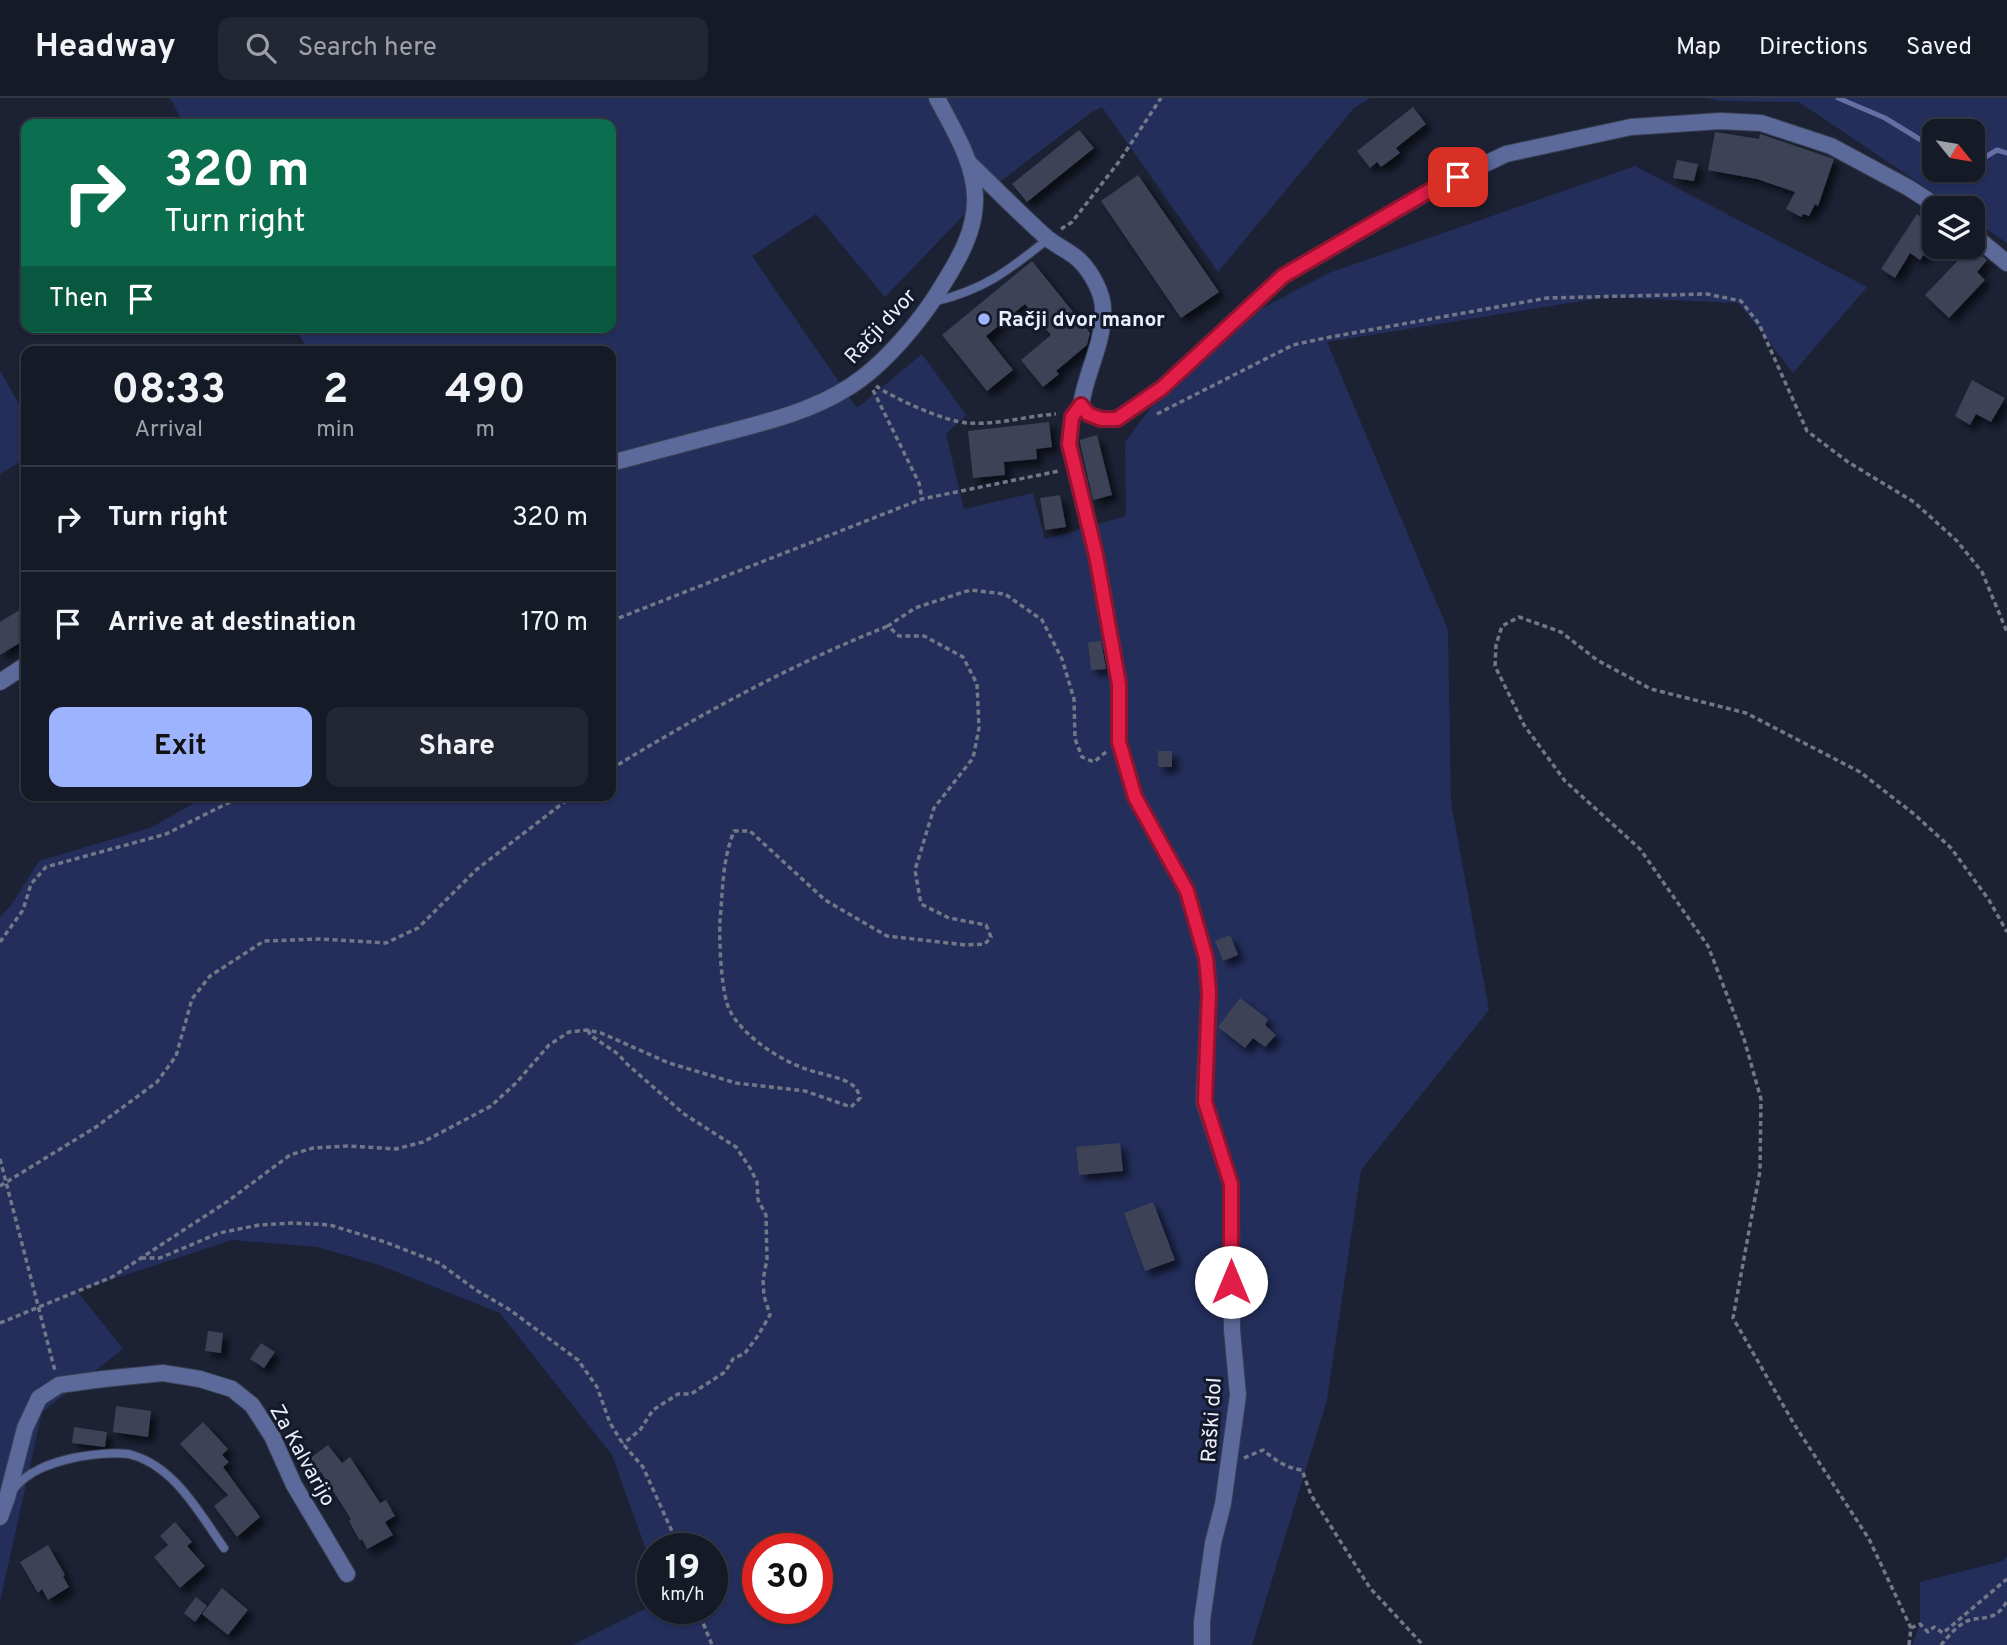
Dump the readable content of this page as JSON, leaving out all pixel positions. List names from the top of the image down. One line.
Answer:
{"streets":{"street":["Račji dvor","Raški dol","Za Kalvarijo"]},"crossings":[["Račji dvor","Raški dol"]],"places":["Račji dvor manor"],"north":"bottom right","page":{"header":"Headway","search":"Search here","nav":["Map","Directions","Saved"],"turn":["320 m","Turn right"],"then":"Then","eta":["08:33","Arrival","2","min","490","m"],"list":[{"name":"Turn right","value":"320 m"},{"name":"Arrive at destination","value":"170 m"}],"buttons":["Exit","Share"],"speed":"19 km/h","limit":"30"}}
